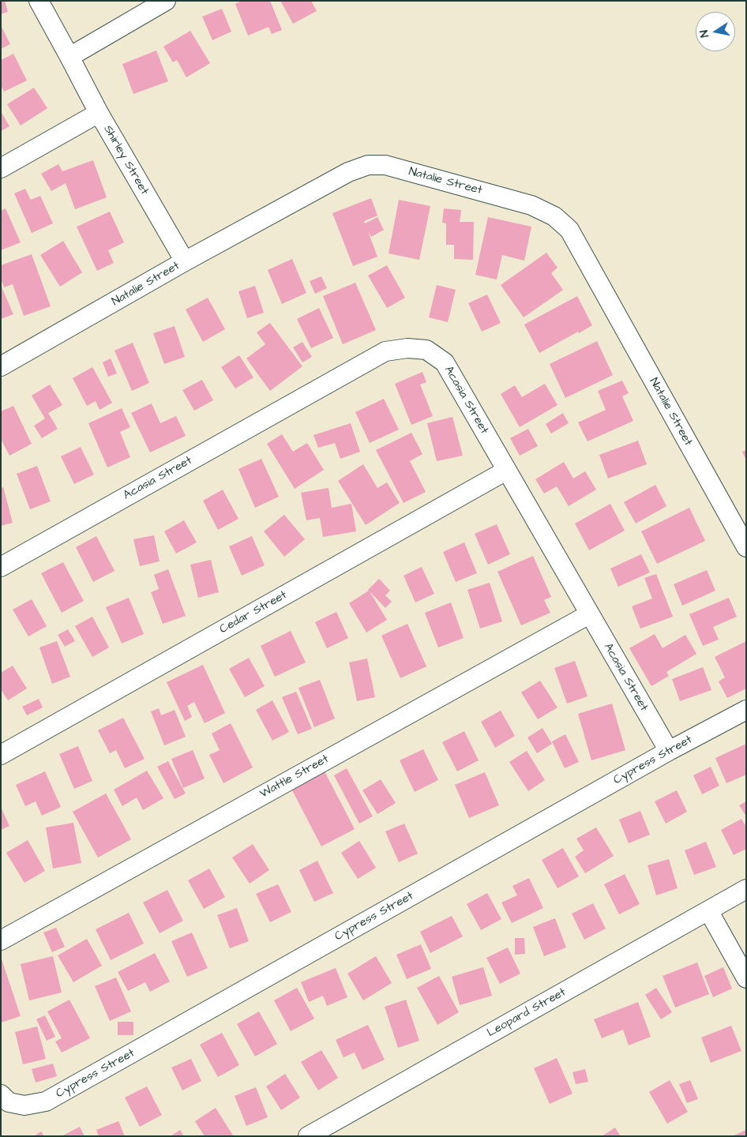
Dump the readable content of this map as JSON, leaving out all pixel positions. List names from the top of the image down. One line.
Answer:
{"streets":{"street":["Shirley Street","Natalie Street","Acasia Street","Cedar Street","Cypress Street","Wattle Street","Leopard Street"]},"crossings":[["Shirley Street","Natalie Street"],["Acasia Street","Cedar Street"],["Acasia Street","Cypress Street"],["Acasia Street","Wattle Street"]],"north":"left"}
